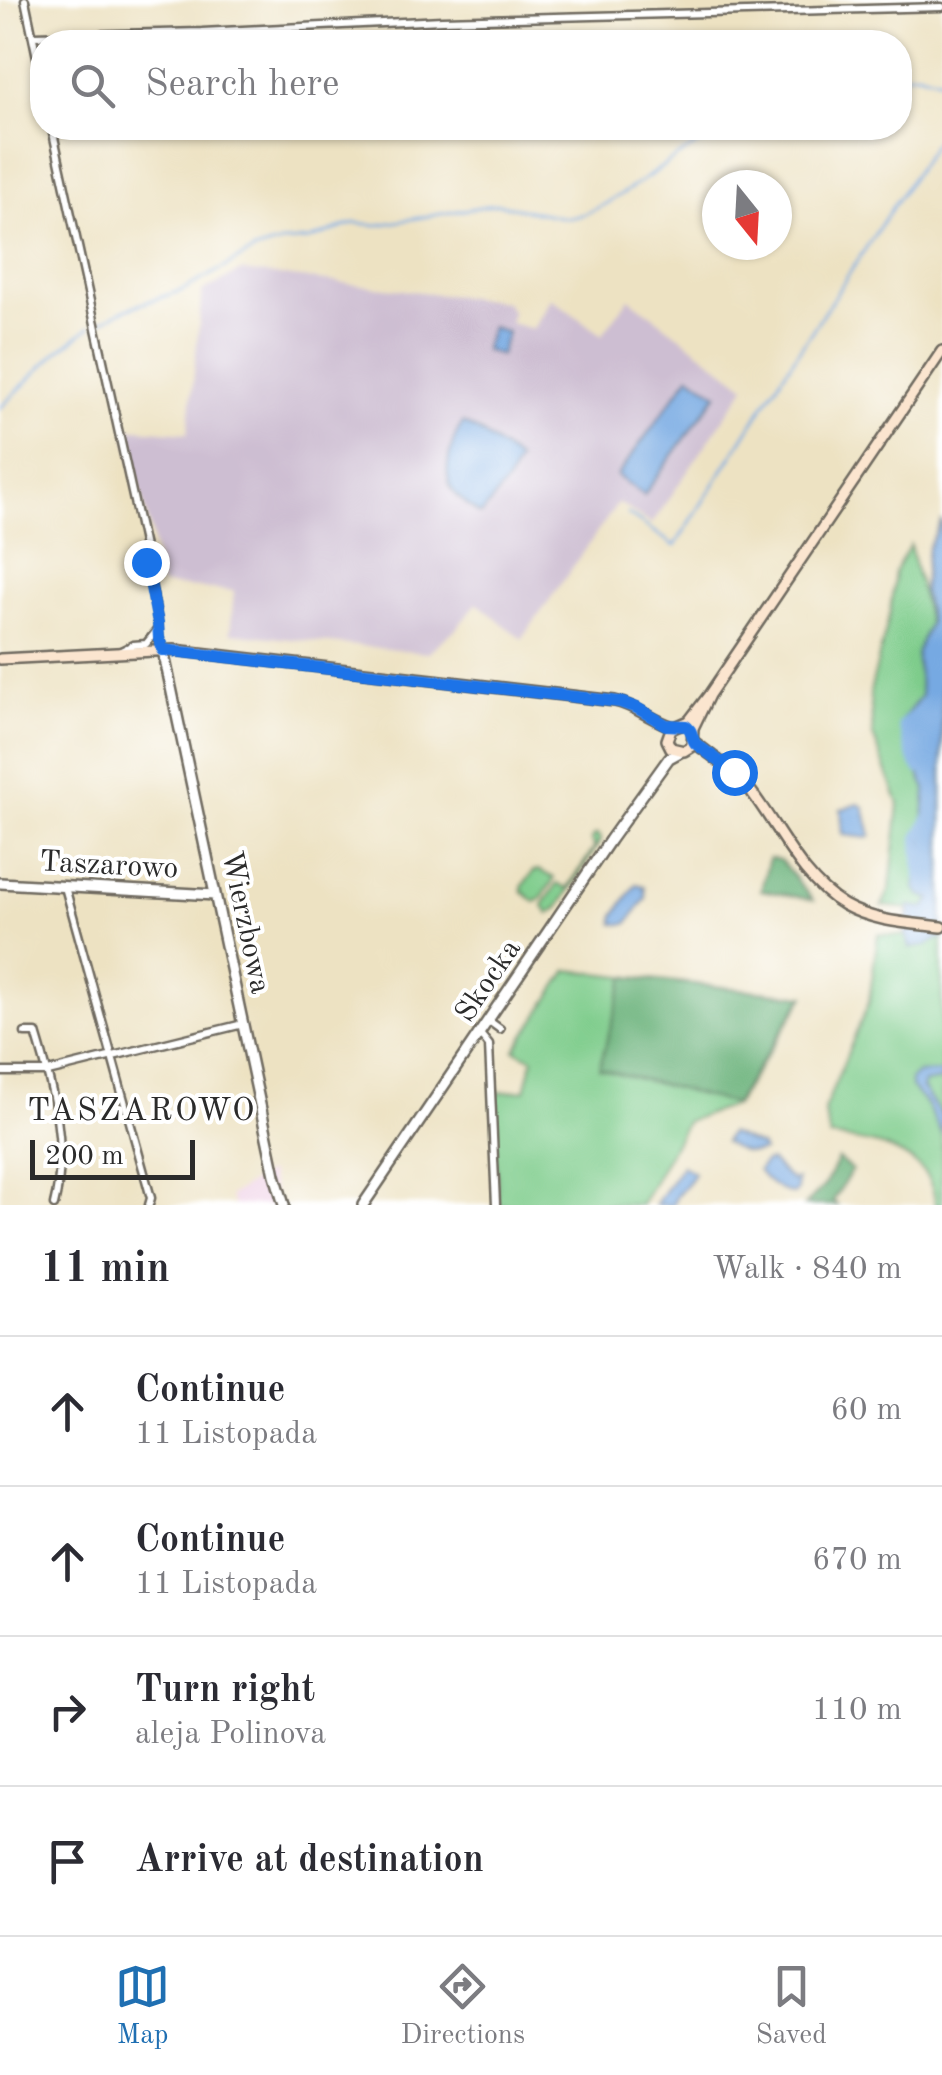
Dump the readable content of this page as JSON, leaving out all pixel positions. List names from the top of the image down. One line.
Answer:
{"streets":{"main road":["Skocka"],"street":["Taszarowo","Wierzbowa"]},"crossings":[["Taszarowo","Wierzbowa"]],"districts":["TASZAROWO"],"scale_bar":"200 m","north":"bottom","page":{"search":"Search here","scale":"200 m","heading":["11 min","Walk · 840 m"],"list":[["Continue","11 Listopada","60 m"],["Continue","11 Listopada","670 m"],["Turn right","aleja Polinova","110 m"],"Arrive at destination"],"nav":["Map","Directions","Saved"]}}
